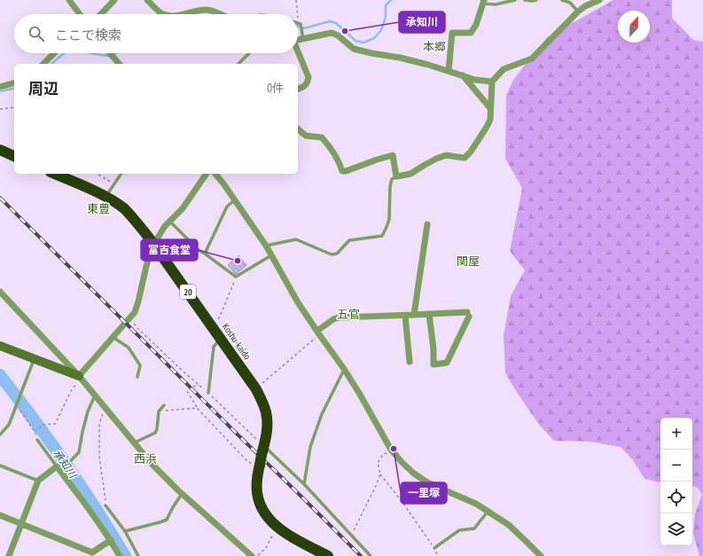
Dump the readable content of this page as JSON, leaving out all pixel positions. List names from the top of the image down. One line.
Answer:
{"streets":{"highway":["20","Koshu-kaido"]},"districts":["本郷","東豊","関屋","五官","西浜"],"water":["承知川"],"places":["承知川","富吉食堂","一里塚"],"north":"top right","page":{"search":"ここで検索","heading":["周辺","0件"],"map_buttons":["+","−"]}}
